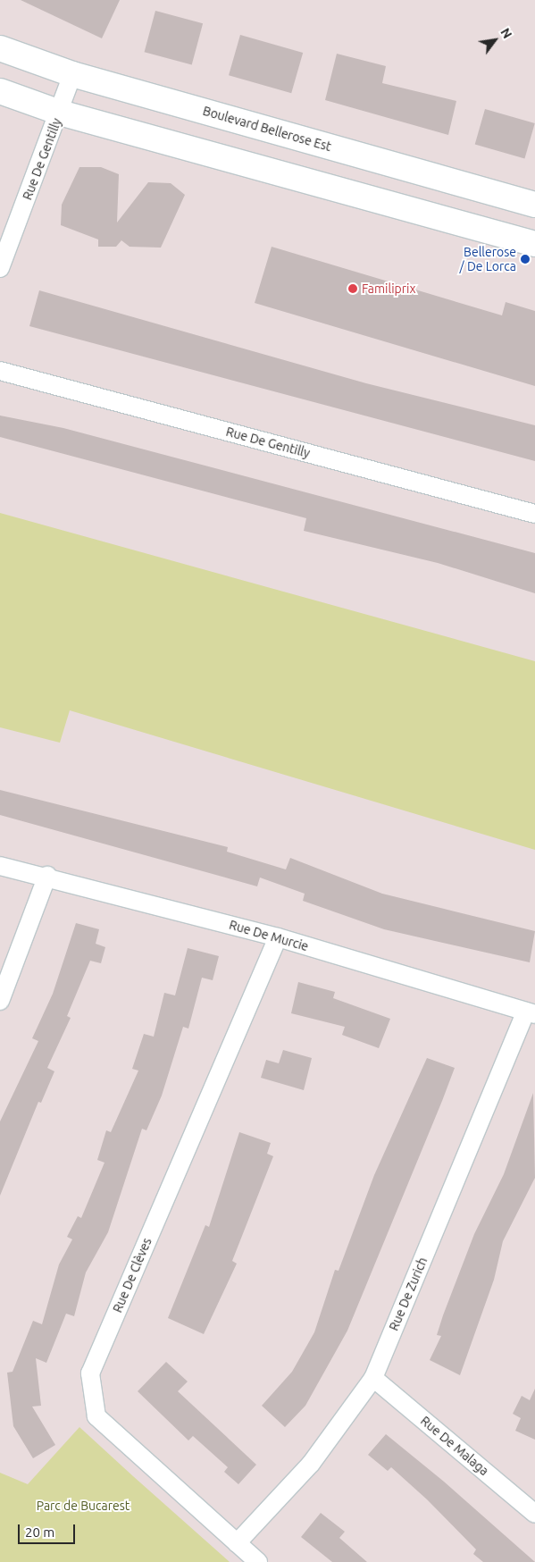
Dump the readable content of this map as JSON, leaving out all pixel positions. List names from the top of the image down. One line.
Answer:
{"streets":{"street":["Boulevard Bellerose Est","Rue De Gentilly","Rue De Murcie","Rue De Clèves","Rue De Zurich","Rue De Malaga"]},"crossings":[["Boulevard Bellerose Est","Rue De Gentilly"],["Rue De Murcie","Rue De Clèves"],["Rue De Murcie","Rue De Zurich"],["Rue De Clèves","Rue De Zurich"],["Rue De Zurich","Rue De Malaga"]],"parks":["Parc de Bucarest"],"places":["Bellerose / De Lorca","Familiprix"],"scale_bar":"20 m","north":"top right"}
